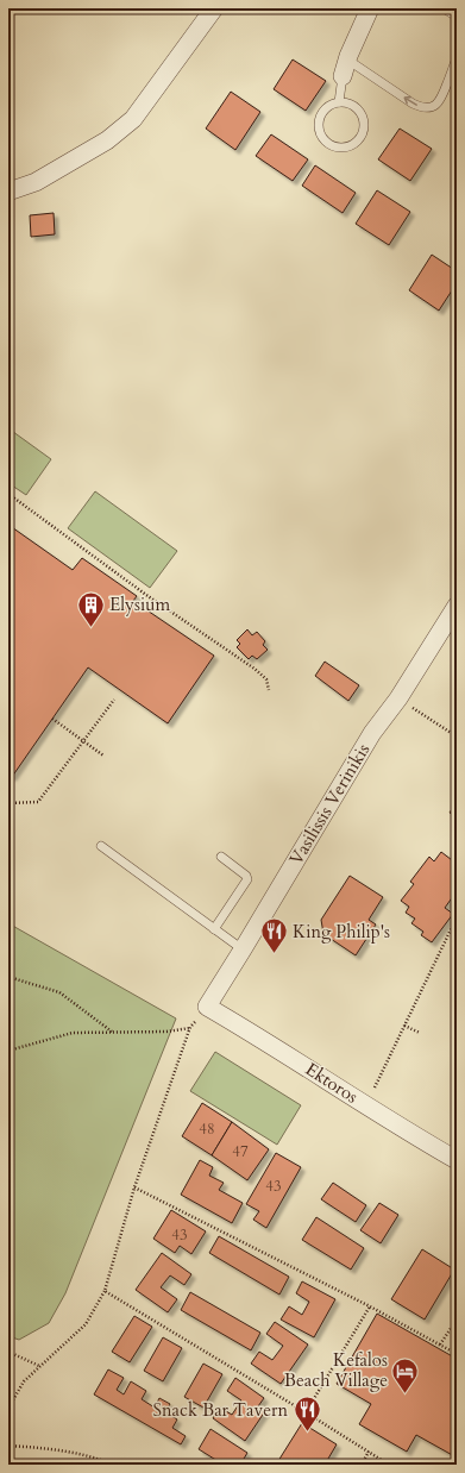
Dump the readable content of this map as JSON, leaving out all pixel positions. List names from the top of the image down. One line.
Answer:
{"streets":{"street":["Vasilissis Verinikis","Ektoros"]},"crossings":[["Vasilissis Verinikis","Ektoros"]],"places":{"building":["Elysium"],"restaurant":["King Philip's","Snack Bar Tavern"],"hotel":["Kefalos Beach Village"]},"house_numbers":["48","47","43","43"]}
